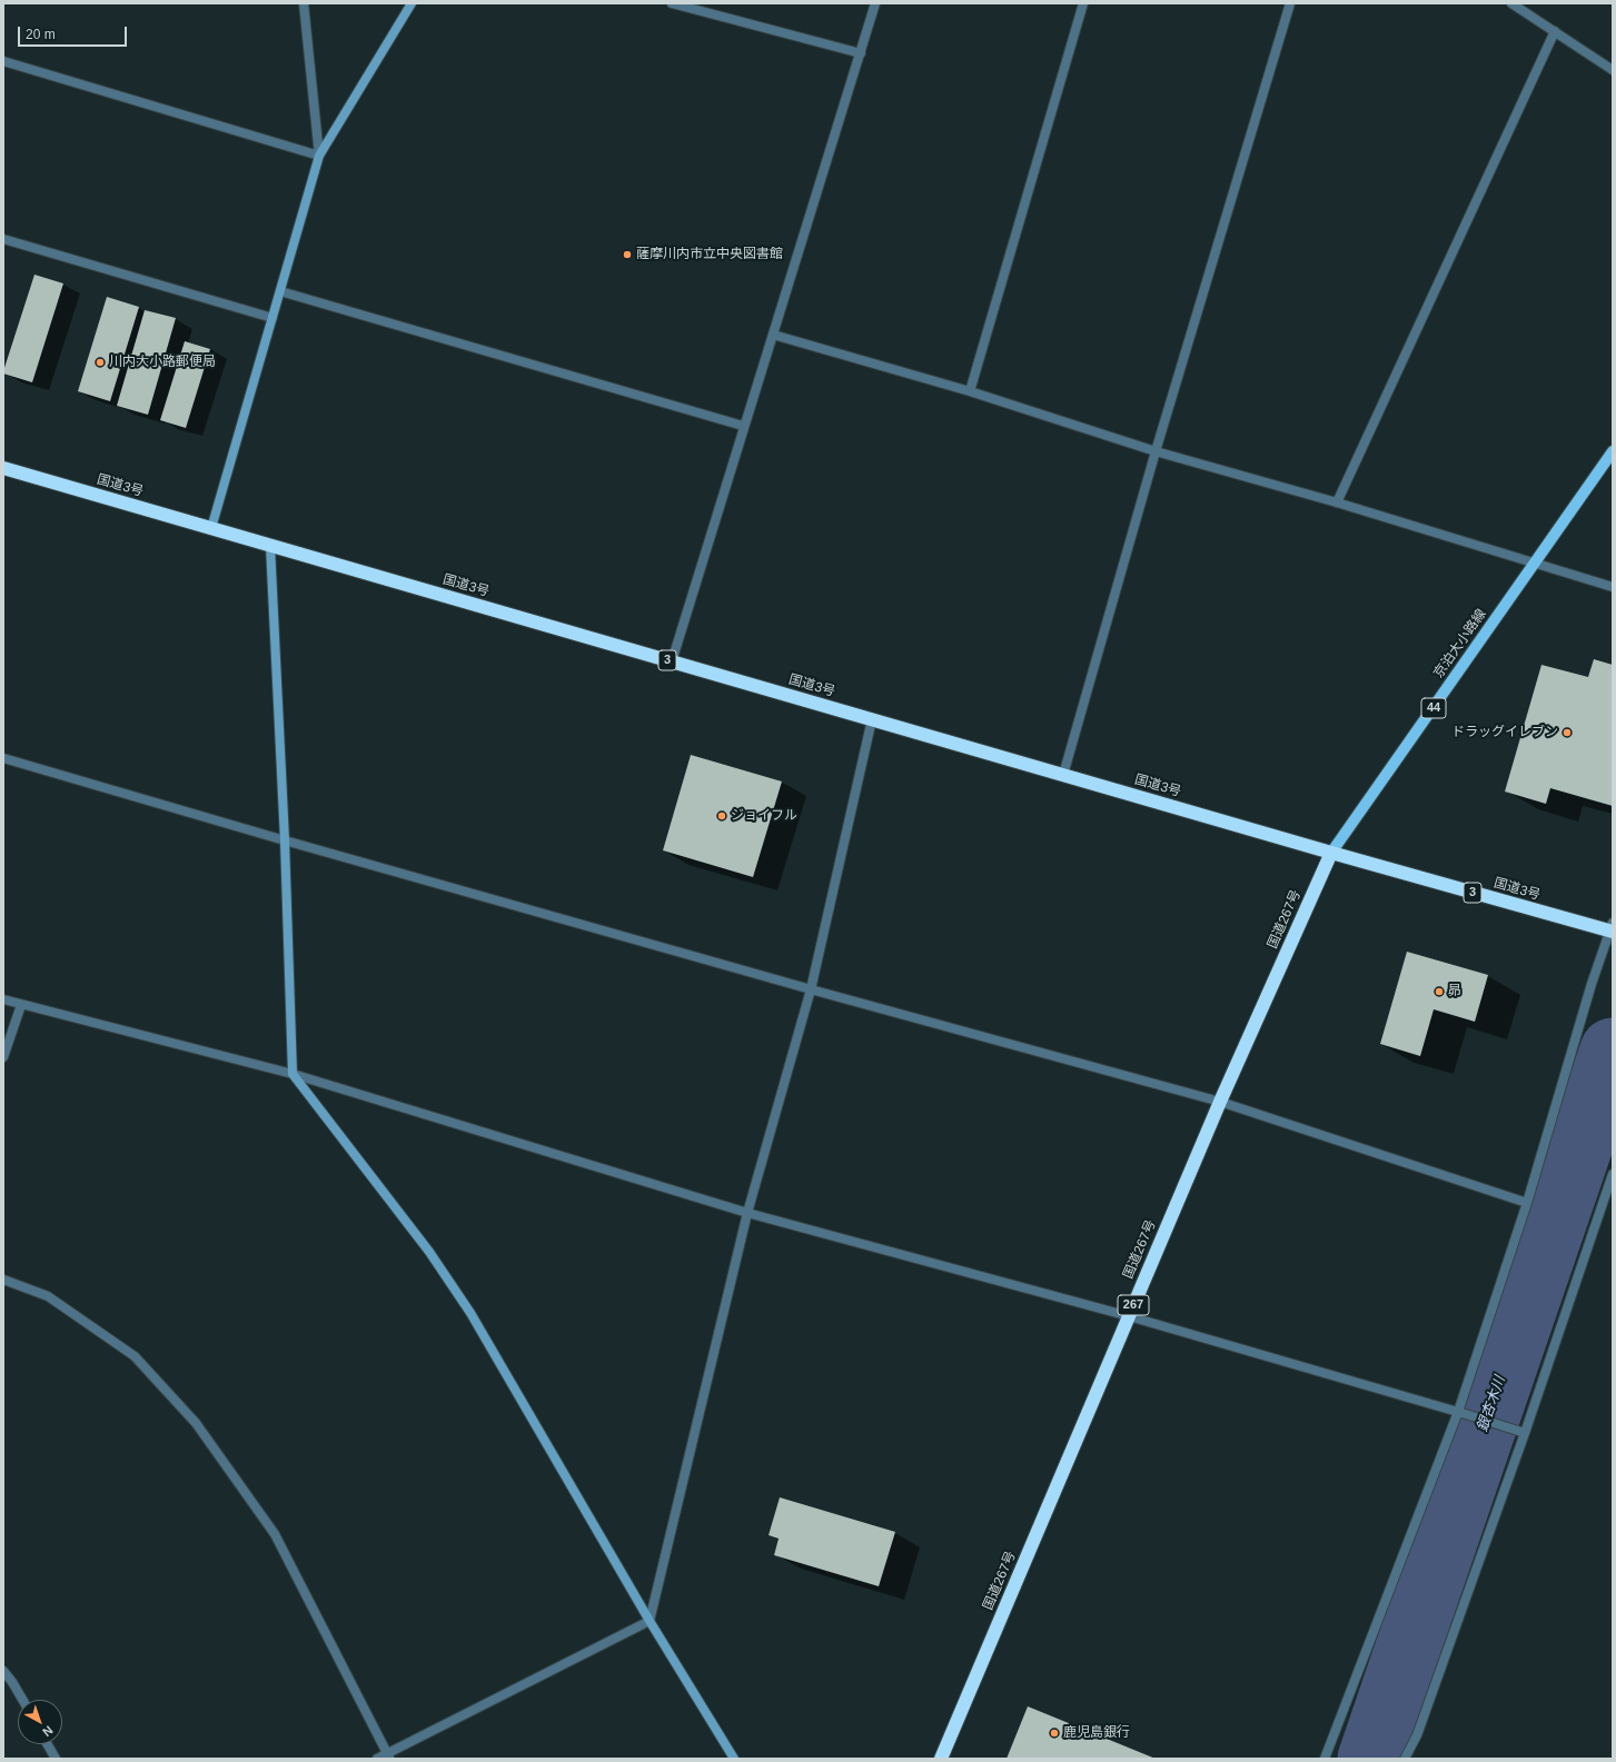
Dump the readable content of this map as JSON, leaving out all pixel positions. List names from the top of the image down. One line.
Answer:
{"streets":{"highway":["国道3号","3","国道267号","267"],"main road":["京泊大小路線","44"]},"crossings":[["国道3号","京泊大小路線"],["国道3号","国道267号"],["京泊大小路線","国道267号"]],"water":["銀杏木川"],"places":["薩摩川内市立中央図書館","川内大小路郵便局","ドラッグイレブン","ジョイフル","昴","鹿児島銀行"],"scale_bar":"20 m","north":"bottom right"}
